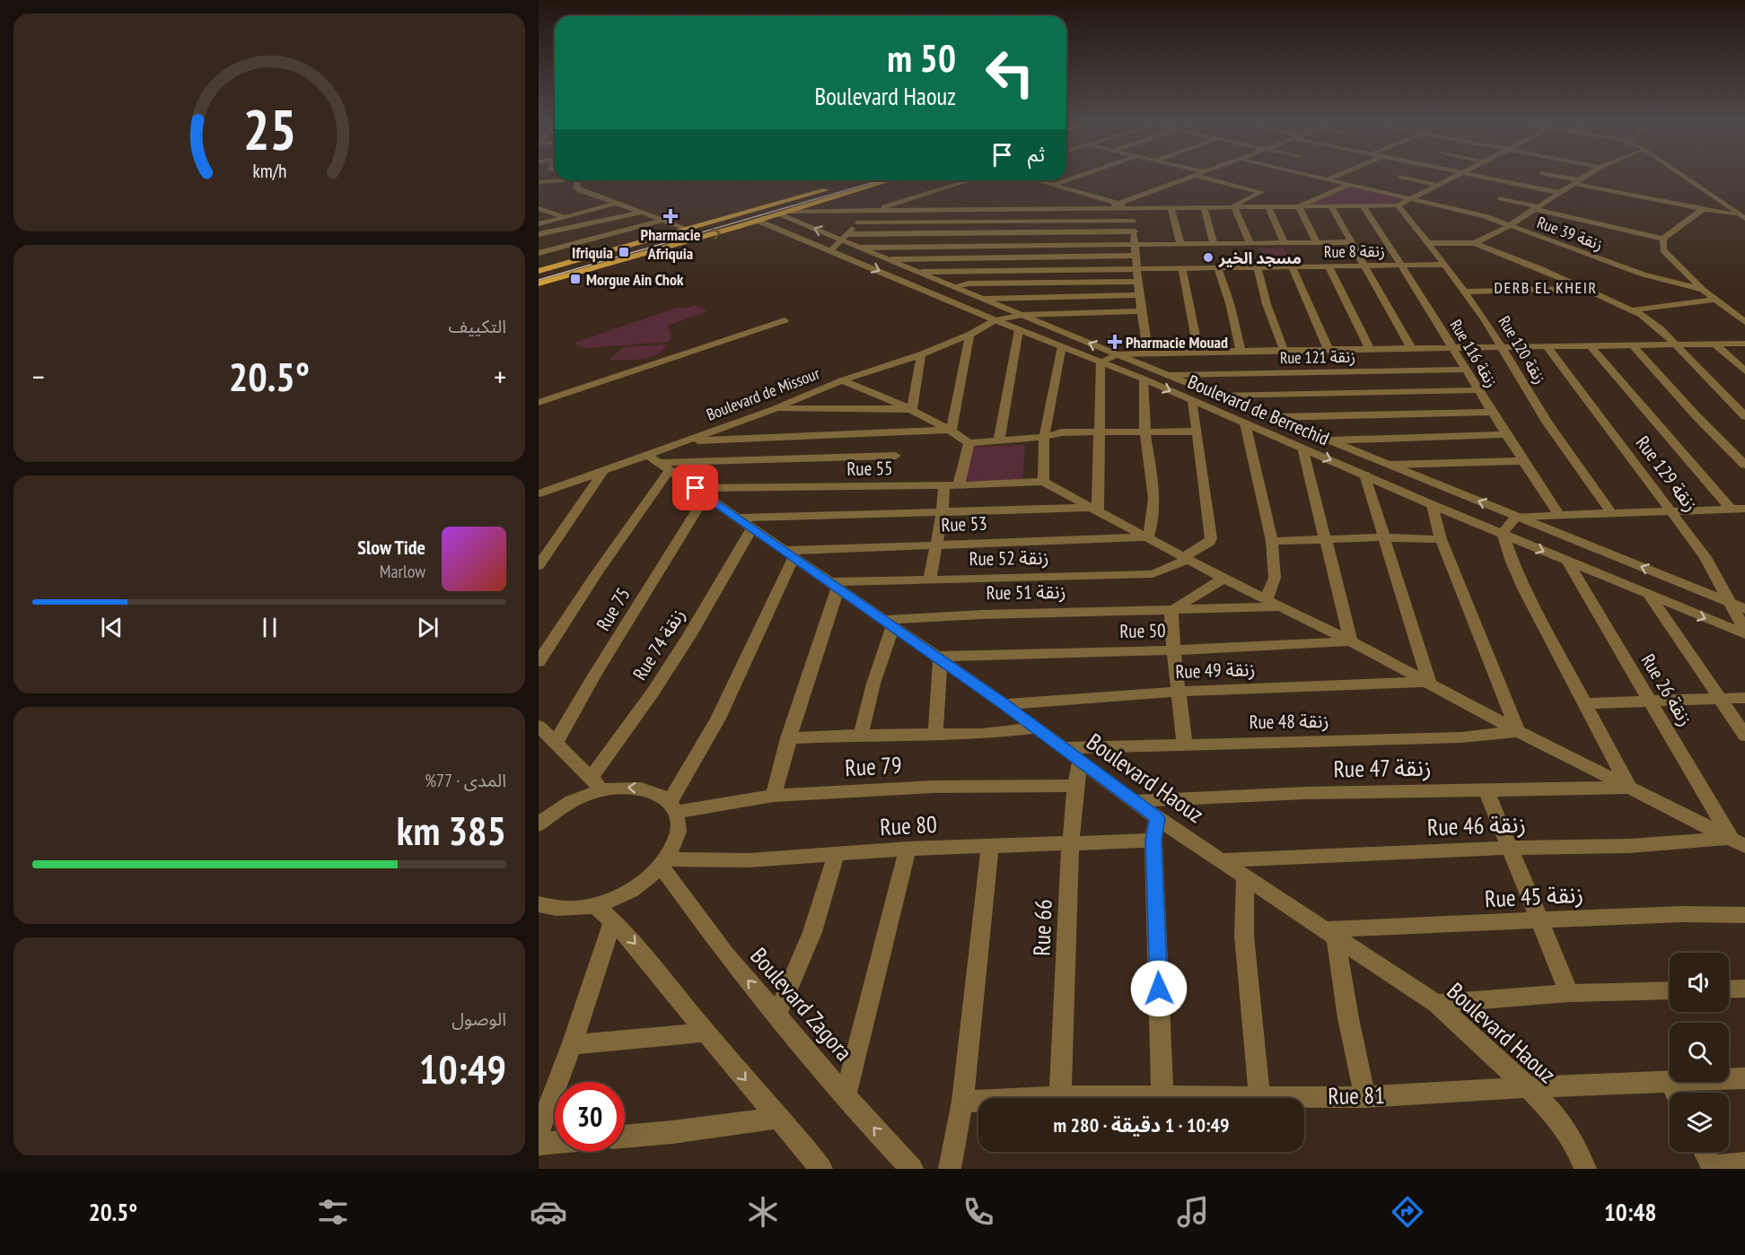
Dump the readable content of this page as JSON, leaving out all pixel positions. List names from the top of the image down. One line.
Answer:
{"streets":{"street":["Rue 39 زنقة","Rue 8 زنقة","Rue 120 زنقة","Rue 116 زنقة","Rue 121 زنقة","Boulevard de Missour","Boulevard de Berrechid","Rue 55","Rue 129 زنقة","Rue 53","Rue 52 زنقة","Rue 51 زنقة","Rue 75","Rue 50","Rue 74 زنقة","Rue 49 زنقة","Rue 26 زنقة","Rue 48 زنقة","Rue 79","Rue 47 زنقة","Boulevard Haouz","Rue 80","Rue 46 زنقة","Rue 45 زنقة","Rue 66","Boulevard Zagora","Rue 81"]},"crossings":[["Rue 8 زنقة","Rue 120 زنقة"],["Rue 8 زنقة","Rue 116 زنقة"],["Rue 8 زنقة","Boulevard de Berrechid"],["Rue 116 زنقة","Rue 121 زنقة"],["Rue 121 زنقة","Boulevard de Berrechid"],["Boulevard de Missour","Boulevard de Berrechid"],["Boulevard de Missour","Boulevard Haouz"],["Boulevard de Berrechid","Rue 129 زنقة"],["Boulevard de Berrechid","Rue 26 زنقة"],["Rue 55","Rue 75"],["Rue 55","Boulevard Haouz"],["Rue 53","Boulevard Haouz"],["Rue 52 زنقة","Boulevard Haouz"],["Rue 51 زنقة","Boulevard Haouz"],["Rue 75","Boulevard Haouz"],["Rue 50","Boulevard Haouz"],["Rue 74 زنقة","Boulevard Haouz"],["Rue 49 زنقة","Boulevard Haouz"],["Rue 26 زنقة","Rue 46 زنقة"],["Rue 48 زنقة","Boulevard Haouz"],["Rue 79","Rue 66"],["Rue 47 زنقة","Boulevard Haouz"],["Boulevard Haouz","Rue 46 زنقة"],["Boulevard Haouz","Rue 45 زنقة"],["Boulevard Haouz","Rue 66"],["Boulevard Haouz","Rue 81"],["Rue 80","Rue 66"],["Rue 80","Boulevard Zagora"],["Rue 66","Rue 81"]],"districts":["DERB EL KHEIR"],"places":{"health":["Pharmacie Afriquia","Pharmacie Mouad"],"transit":["Ifriquia","Morgue Ain Chok"],"other":["مسجد الخير"]},"page":{"turn":["50 m","Boulevard Haouz"],"then":"ثم","tile":["التكييف",["المدى · 77%","385 km"],["الوصول","10:49"]],"heat":["−","20.5°","+"],"song":["Slow Tide","Marlow"],"limit":"30","trip":"10:49 · 1 دقيقة · 280 m","tabs":["10:48","20.5°"],"gauge":["25","km/h"]}}
